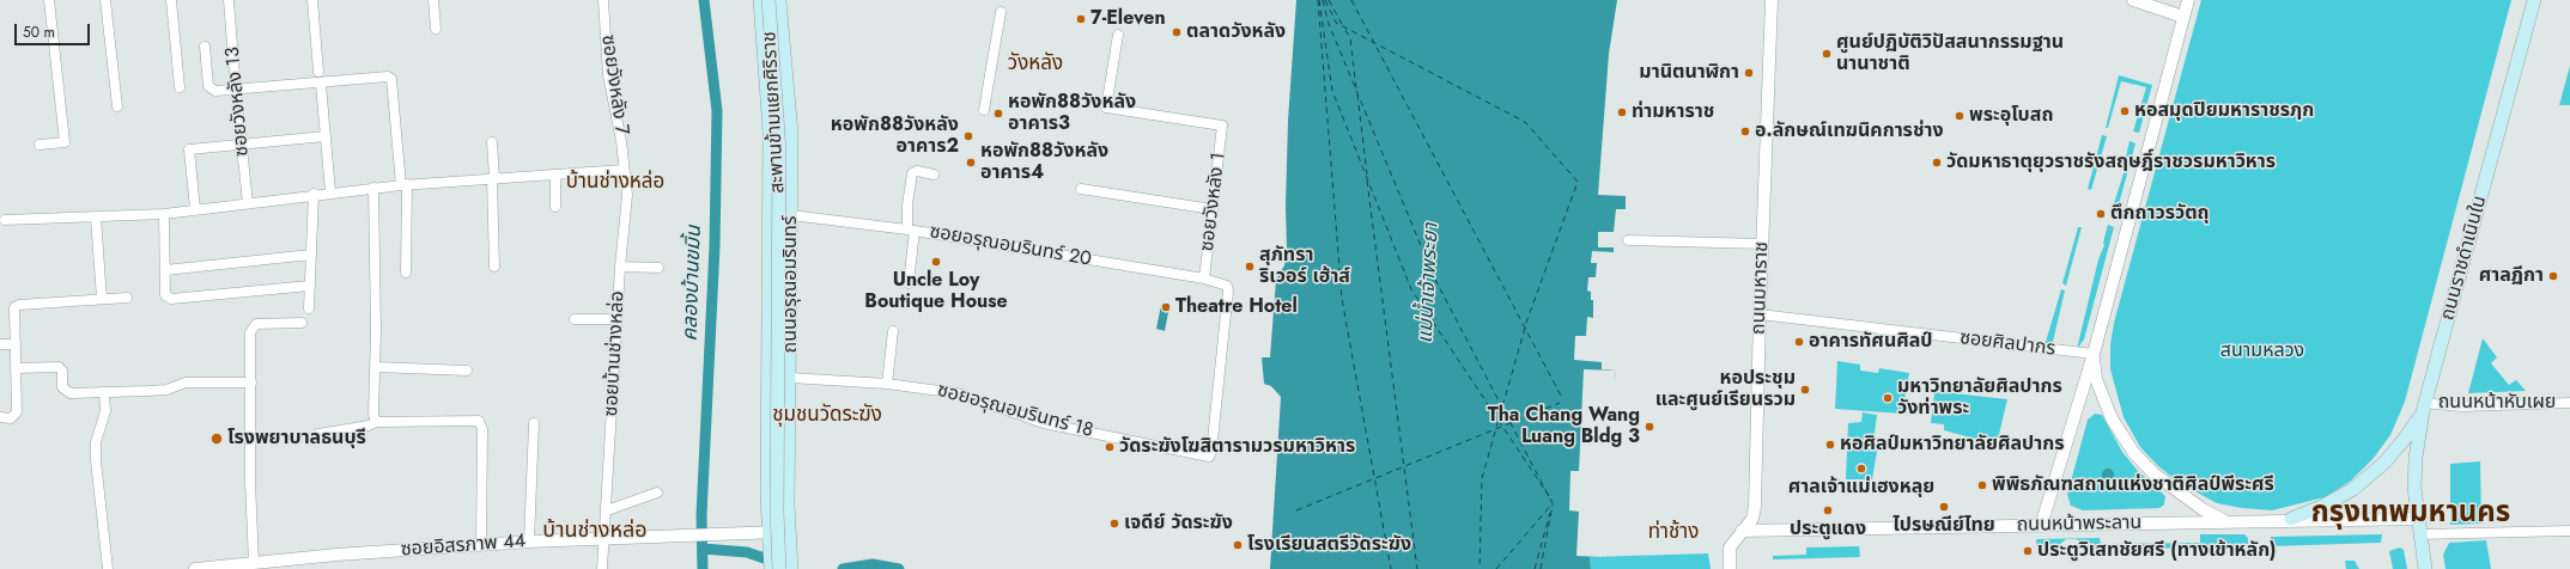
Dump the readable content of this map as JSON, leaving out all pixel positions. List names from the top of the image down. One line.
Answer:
{"streets":{"main road":["สะพานข้ามแยกศิริราช","ถนนราชดำเนินใน","ถนนอรุณอมรินทร์"],"street":["ซอยวังหลัง 7","ซอยวังหลัง 13","ซอยวังหลัง 1","ซอยอรุณอมรินทร์ 20","ถนนมหาราช","ซอยศิลปากร","ซอยบ้านช่างหล่อ","ถนนหน้าหับเผย","ซอยอรุณอมรินทร์ 18","ถนนหน้าพระลาน","ซอยอิสรภาพ 44"]},"crossings":[["ซอยวังหลัง 7","ซอยบ้านช่างหล่อ"],["ซอยวังหลัง 1","ซอยอรุณอมรินทร์ 20"],["ซอยอรุณอมรินทร์ 20","ถนนอรุณอมรินทร์"],["ซอยอรุณอมรินทร์ 20","ซอยอรุณอมรินทร์ 18"],["ถนนราชดำเนินใน","ถนนหน้าหับเผย"],["ถนนราชดำเนินใน","ถนนหน้าพระลาน"],["ถนนอรุณอมรินทร์","ซอยอรุณอมรินทร์ 18"],["ถนนอรุณอมรินทร์","ซอยอิสรภาพ 44"],["ถนนมหาราช","ซอยศิลปากร"],["ถนนมหาราช","ถนนหน้าพระลาน"],["ซอยบ้านช่างหล่อ","ซอยอิสรภาพ 44"]],"districts":["วังหลัง","บ้านช่างหล่อ","ชุมชนวัดระฆัง","กรุงเทพมหานคร","บ้านช่างหล่อ","ท่าช้าง"],"water":["คลองบ้านขมิ้น","แม่น้ำเจ้าพระยา"],"parks":["สนามหลวง"],"places":["7-Eleven","ตลาดวังหลัง","ศูนย์ปฏิบัติวิปัสสนากรรมฐาน นานาชาติ","มานิตนาฬิกา","หอสมุดปิยมหาราชรฦก","ท่ามหาราช","หอพัก88วังหลัง อาคาร3","พระอุโบสถ","อ.ลักษณ์เทฆนิคการช่าง","หอพัก88วังหลัง อาคาร2","หอพัก88วังหลัง อาคาร4","วัดมหาธาตุยุวราชรังสฤษฎิ์ราชวรมหาวิหาร","ตึกถาวรวัตถุ","Uncle Loy Boutique House","สุภัทรา ริเวอร์ เฮ้าส์","ศาลฏีกา","Theatre Hotel","อาคารทัศนศิลป์","หอประชุม และศูนย์เรียนรวม","มหาวิทยาลัยศิลปากร วังท่าพระ","Tha Chang Wang Luang Bldg 3","โรงพยาบาลธนบุรี","หอศิลป์มหาวิทยาลัยศิลปากร","วัดระฆังโฆสิตารามวรมหาวิหาร","ศาลเจ้าแม่เฮงหลุย","พิพิธภัณฑสถานแห่งชาติศิลป์พีระศรี","ไปรษณีย์ไทย","ประตูแดง","เจดีย์ วัดระฆัง","โรงเรียนสตรีวัดระฆัง","ประตูวิเสทชัยศรี (ทางเข้าหลัก)"],"scale_bar":"50 m"}
